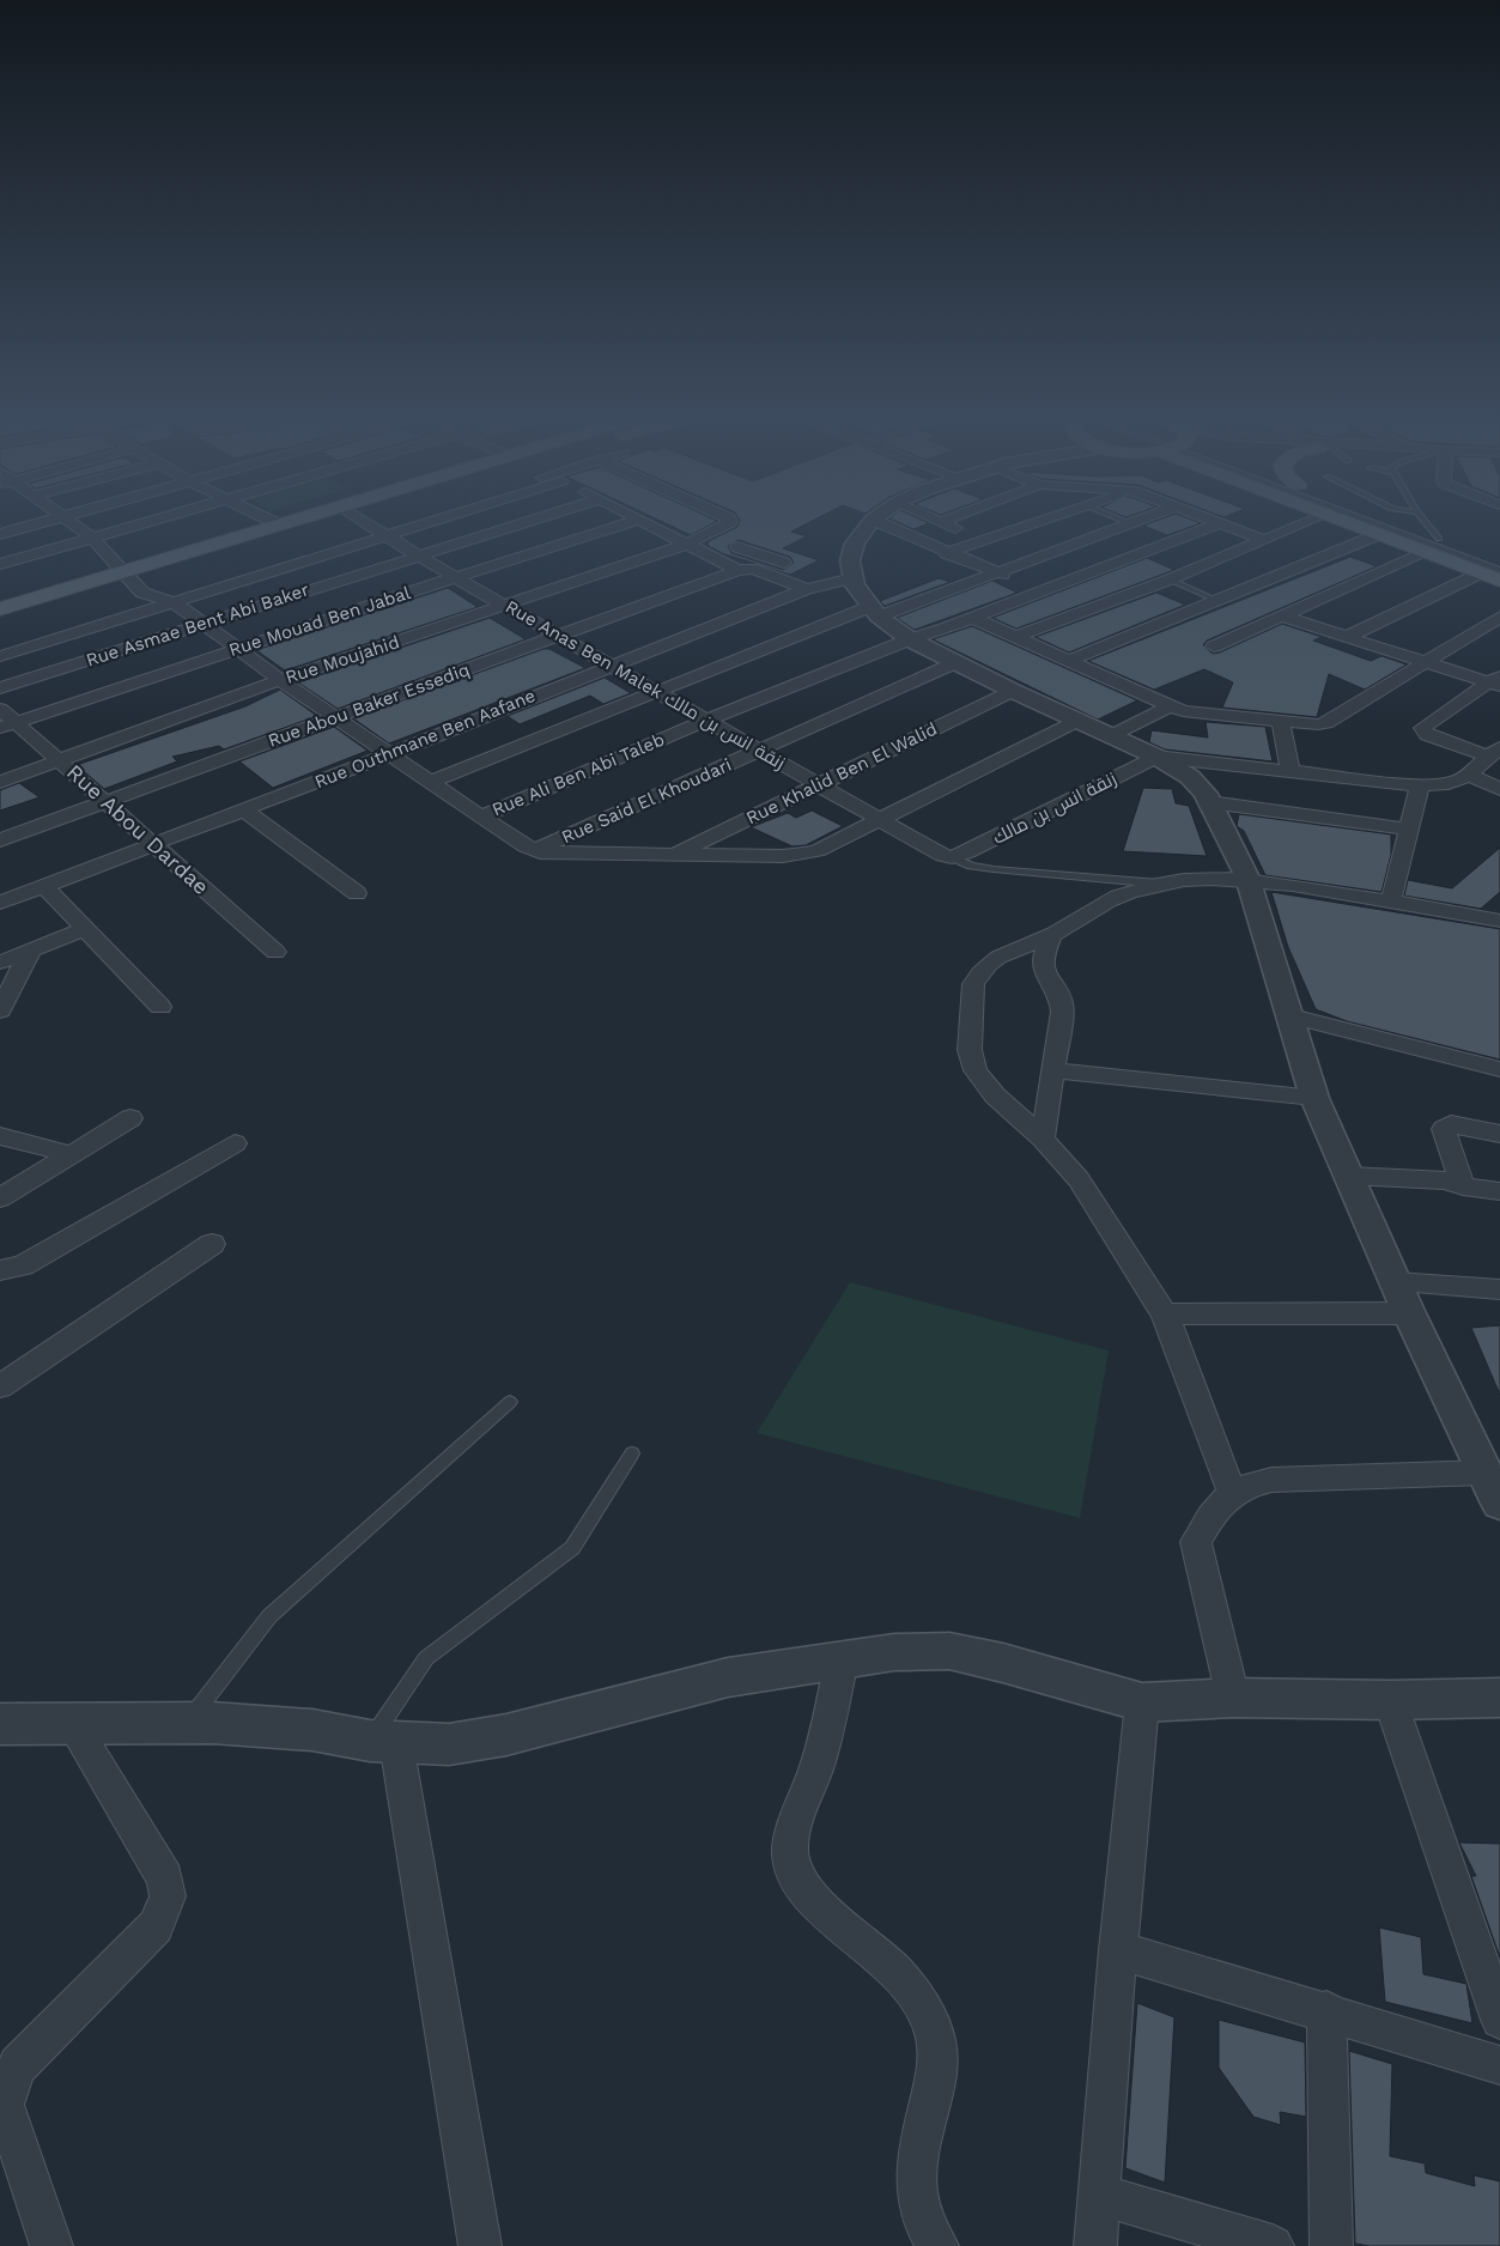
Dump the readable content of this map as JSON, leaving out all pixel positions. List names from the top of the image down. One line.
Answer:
{"streets":{"street":["Rue Mouad Ben Jabal","Rue Asmae Bent Abi Baker","Rue Moujahid","Rue Anas Ben Malek زنقة انس بن مالك","Rue Abou Baker Essediq","Rue Outhmane Ben Aafane","Rue Khalid Ben El Walid","Rue Ali Ben Abi Taleb","Rue Said El Khoudari","زنقة انس بن مالك","Rue Abou Dardae"]},"crossings":[["Rue Mouad Ben Jabal","Rue Anas Ben Malek زنقة انس بن مالك"],["Rue Mouad Ben Jabal","Rue Abou Dardae"],["Rue Asmae Bent Abi Baker","Rue Anas Ben Malek زنقة انس بن مالك"],["Rue Moujahid","Rue Anas Ben Malek زنقة انس بن مالك"],["Rue Moujahid","Rue Abou Dardae"],["Rue Anas Ben Malek زنقة انس بن مالك","Rue Abou Baker Essediq"],["Rue Anas Ben Malek زنقة انس بن مالك","Rue Outhmane Ben Aafane"],["Rue Anas Ben Malek زنقة انس بن مالك","Rue Khalid Ben El Walid"],["Rue Anas Ben Malek زنقة انس بن مالك","Rue Ali Ben Abi Taleb"],["Rue Anas Ben Malek زنقة انس بن مالك","Rue Said El Khoudari"],["Rue Anas Ben Malek زنقة انس بن مالك","زنقة انس بن مالك"],["Rue Abou Baker Essediq","Rue Abou Dardae"],["Rue Outhmane Ben Aafane","Rue Abou Dardae"]]}
